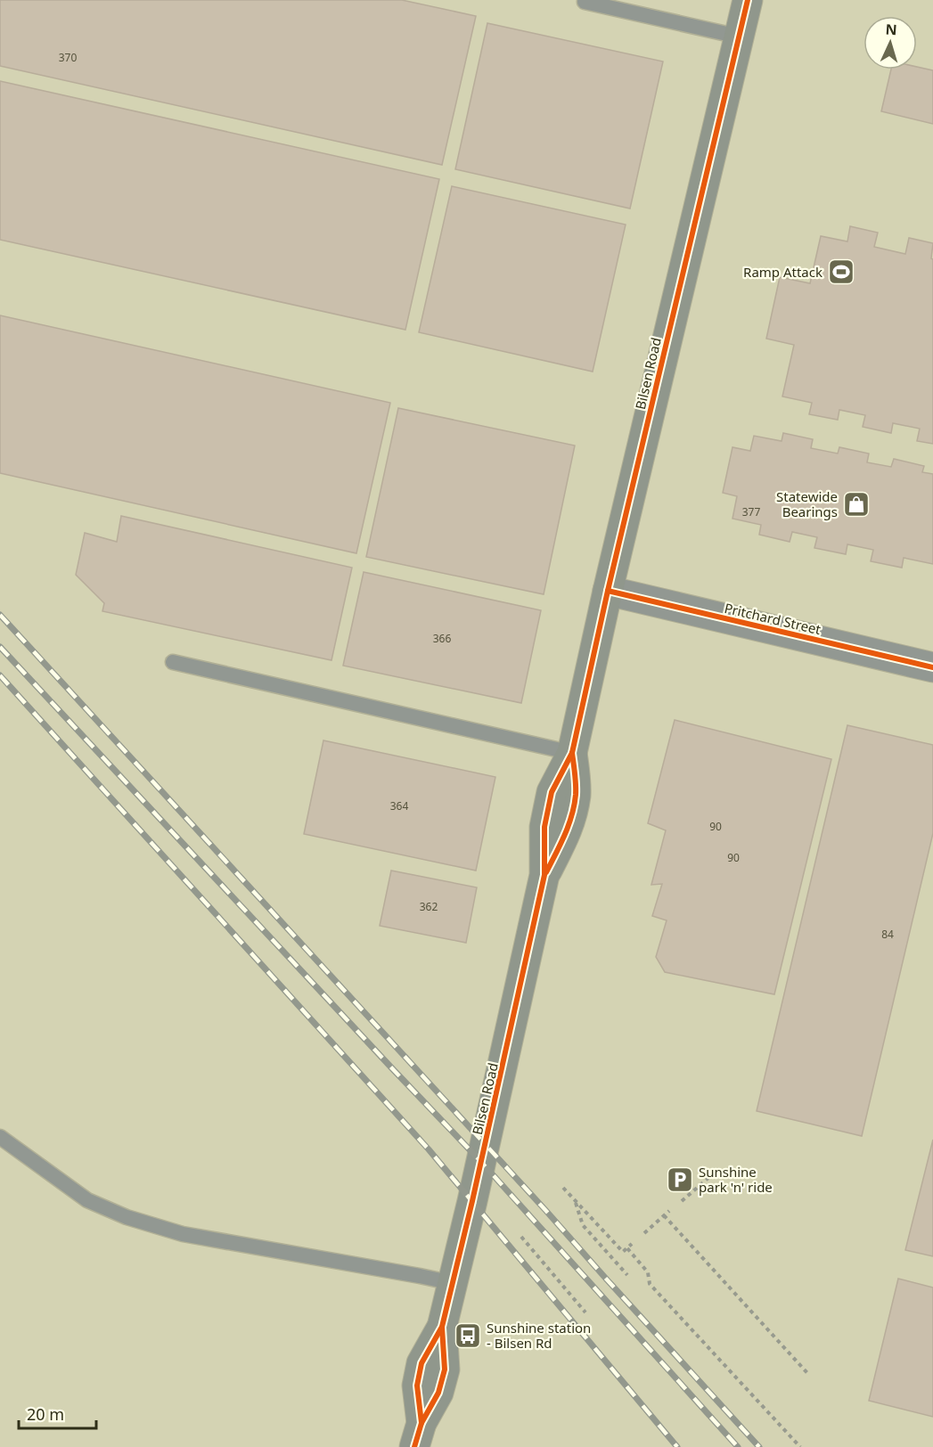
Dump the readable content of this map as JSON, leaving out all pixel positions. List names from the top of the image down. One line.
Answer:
{"streets":{"street":["Bilsen Road","Pritchard Street"]},"crossings":[["Bilsen Road","Pritchard Street"]],"places":{"sports":["Ramp Attack"],"shop":["Statewide Bearings"],"parking":["Sunshine park 'n' ride"],"bus stop":["Sunshine station - Bilsen Rd"]},"house_numbers":["370","377","366","364","90","90","362","84"],"scale_bar":"20 m","north":"top"}
